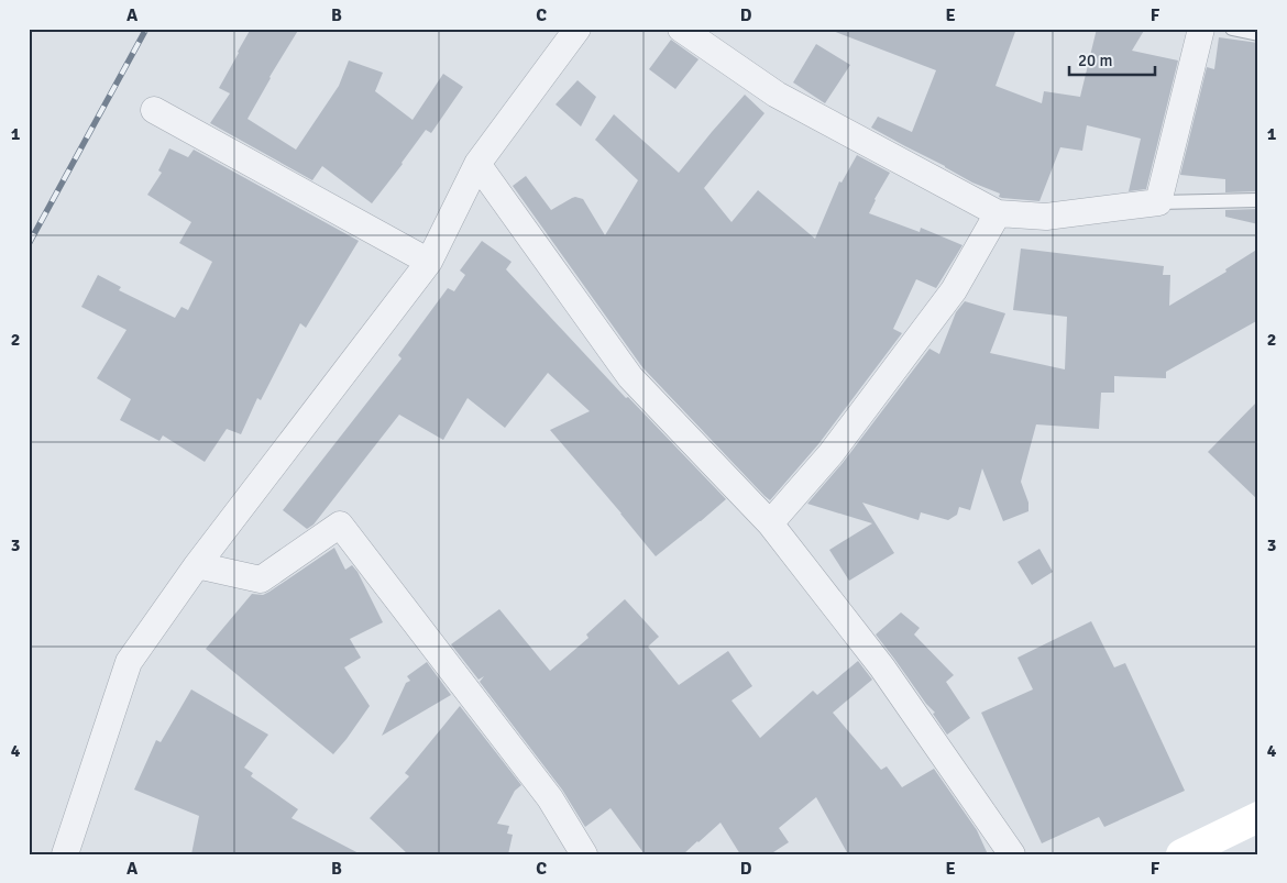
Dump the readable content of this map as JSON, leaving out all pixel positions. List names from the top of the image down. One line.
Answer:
{"scale_bar":"20 m","grid":{"columns":["A","B","C","D","E","F"],"rows":["1","2","3","4"]}}
